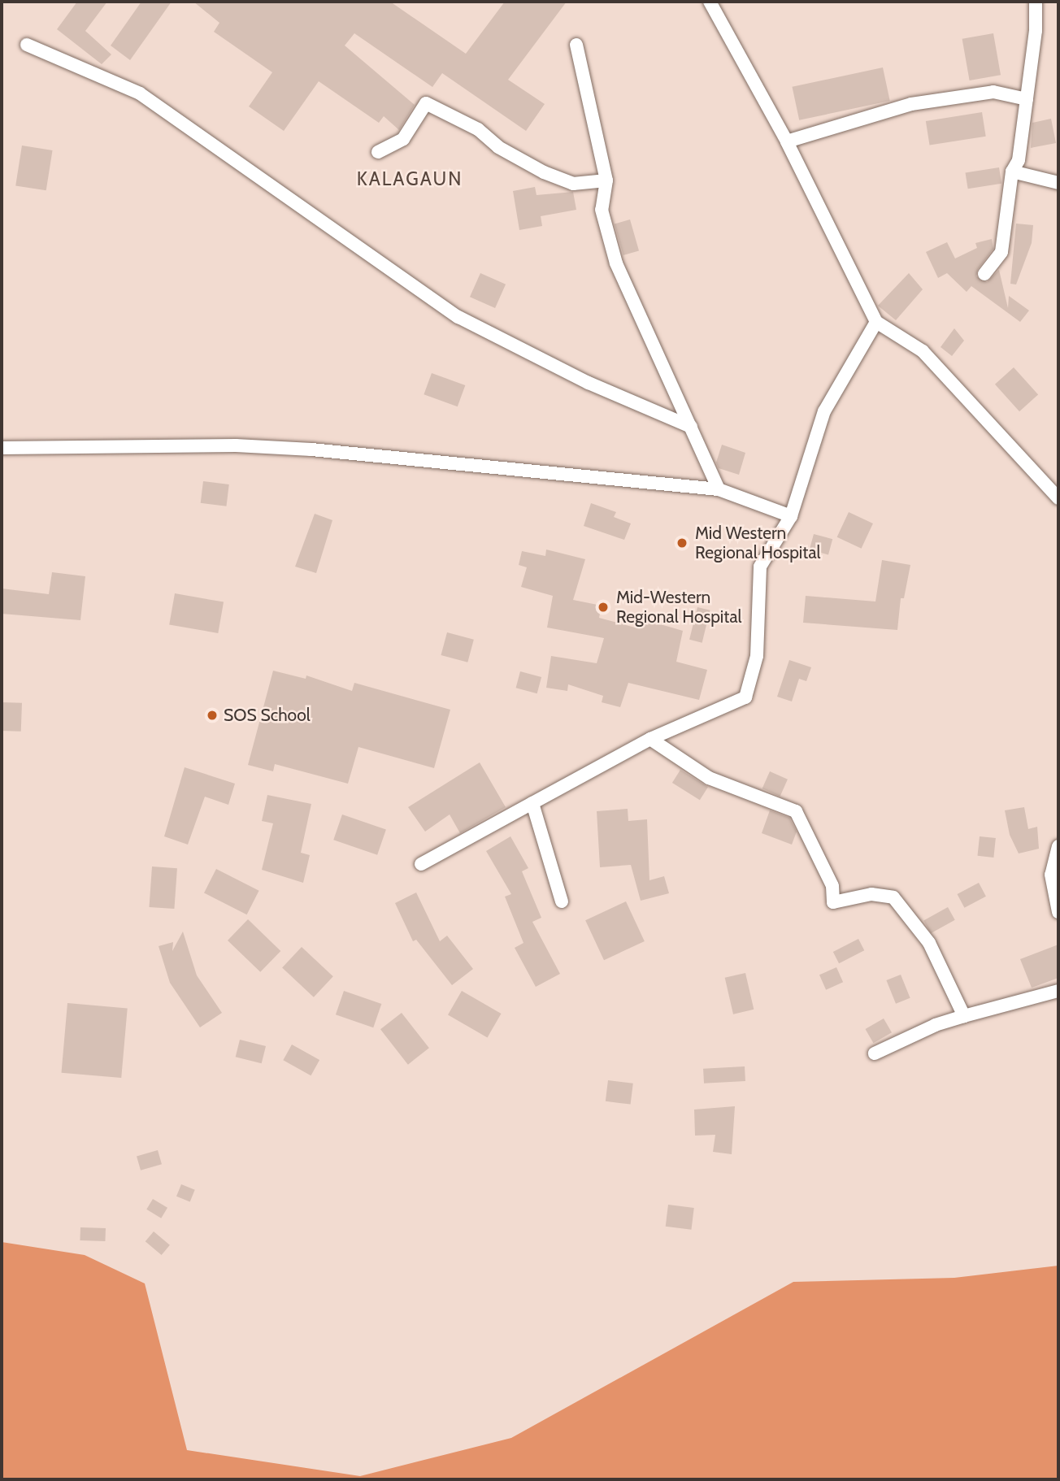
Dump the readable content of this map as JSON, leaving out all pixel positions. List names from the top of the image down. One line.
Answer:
{"districts":["KALAGAUN"],"places":["Mid Western Regional Hospital","Mid-Western Regional Hospital","SOS School"]}
